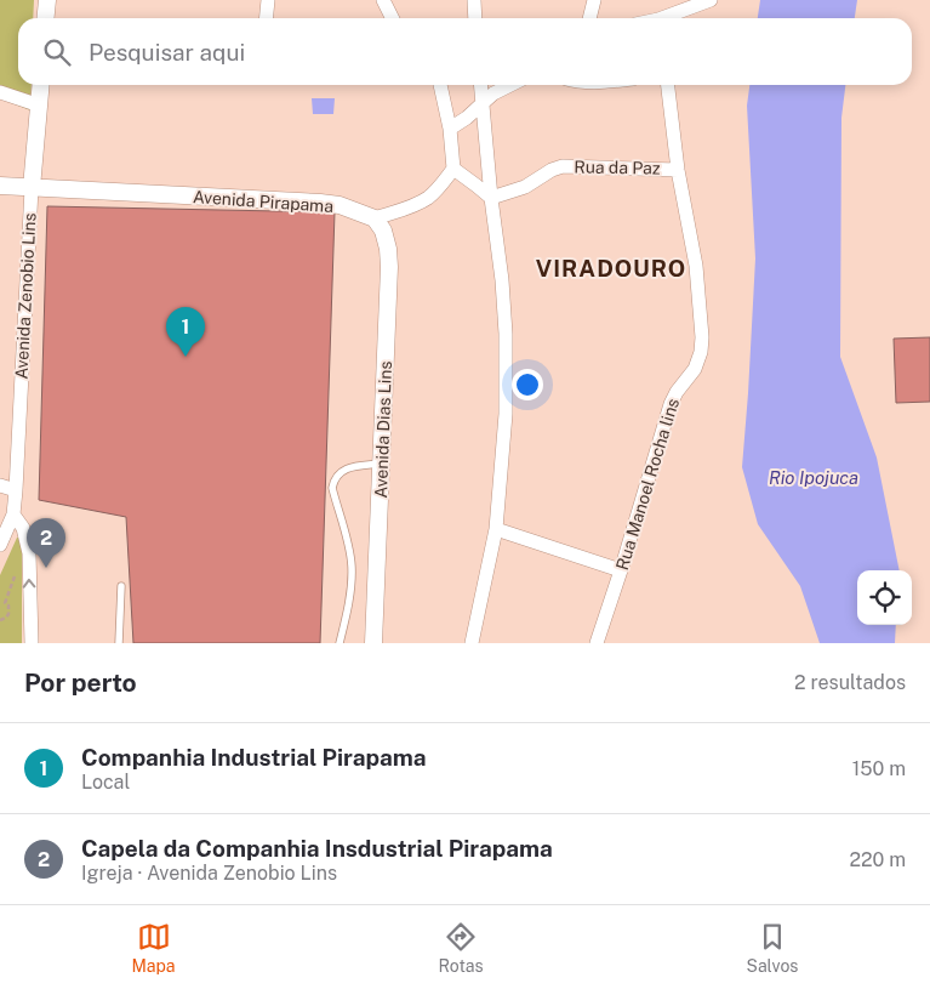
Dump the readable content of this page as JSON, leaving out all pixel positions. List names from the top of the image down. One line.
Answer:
{"streets":{"street":["Rua da Paz","Avenida Pirapama","Avenida Zenobio Lins","Avenida Dias Lins","Rua Manoel Rocha lins"]},"crossings":[["Rua da Paz","Rua Manoel Rocha lins"],["Avenida Pirapama","Avenida Zenobio Lins"],["Avenida Pirapama","Avenida Dias Lins"]],"districts":["VIRADOURO"],"water":["Rio Ipojuca"],"page":{"search":"Pesquisar aqui","pins":["1","2"],"heading":["Por perto","2 resultados"],"list":[{"mark":"1","name":"Companhia Industrial Pirapama","note":"Local","value":"150 m"},{"mark":"2","name":"Capela da Companhia Insdustrial Pirapama","note":"Igreja · Avenida Zenobio Lins","value":"220 m"}],"nav":["Mapa","Rotas","Salvos"]}}
